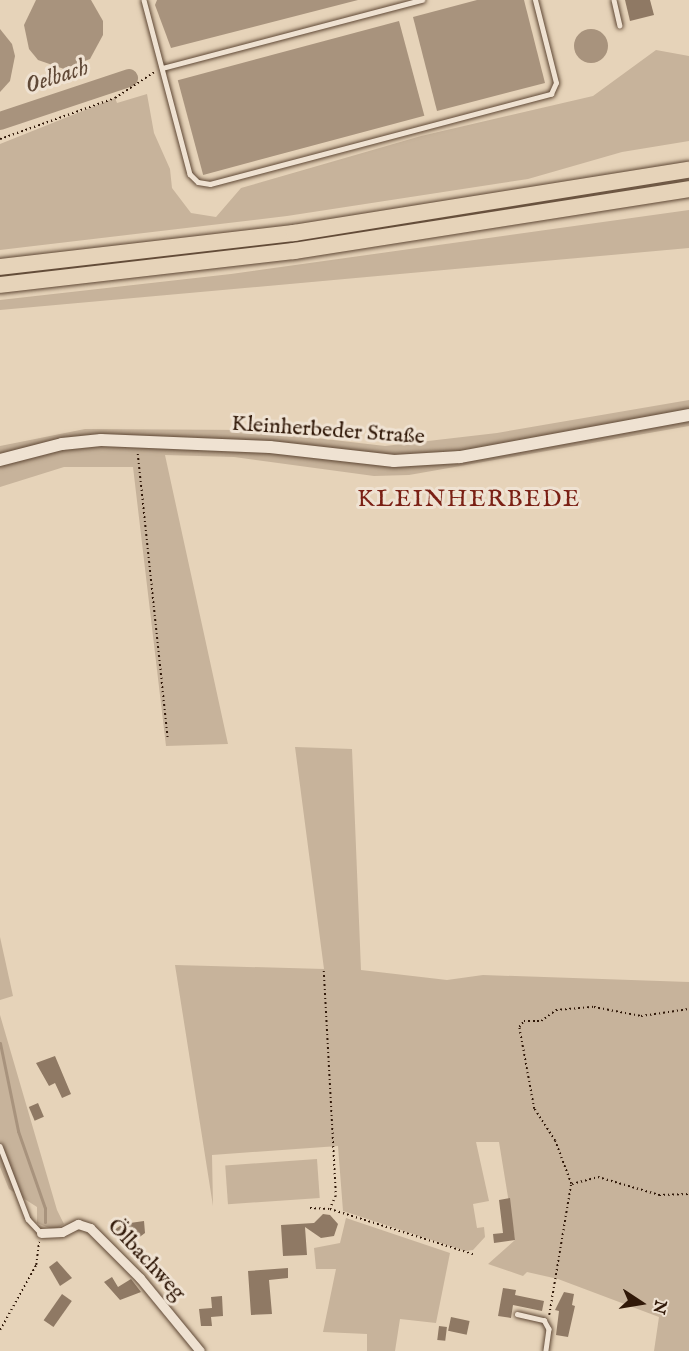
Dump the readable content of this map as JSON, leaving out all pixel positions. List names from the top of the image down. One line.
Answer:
{"streets":{"street":["Kleinherbeder Straße","Ölbachweg"]},"districts":["KLEINHERBEDE"],"water":["Oelbach"],"north":"right"}
